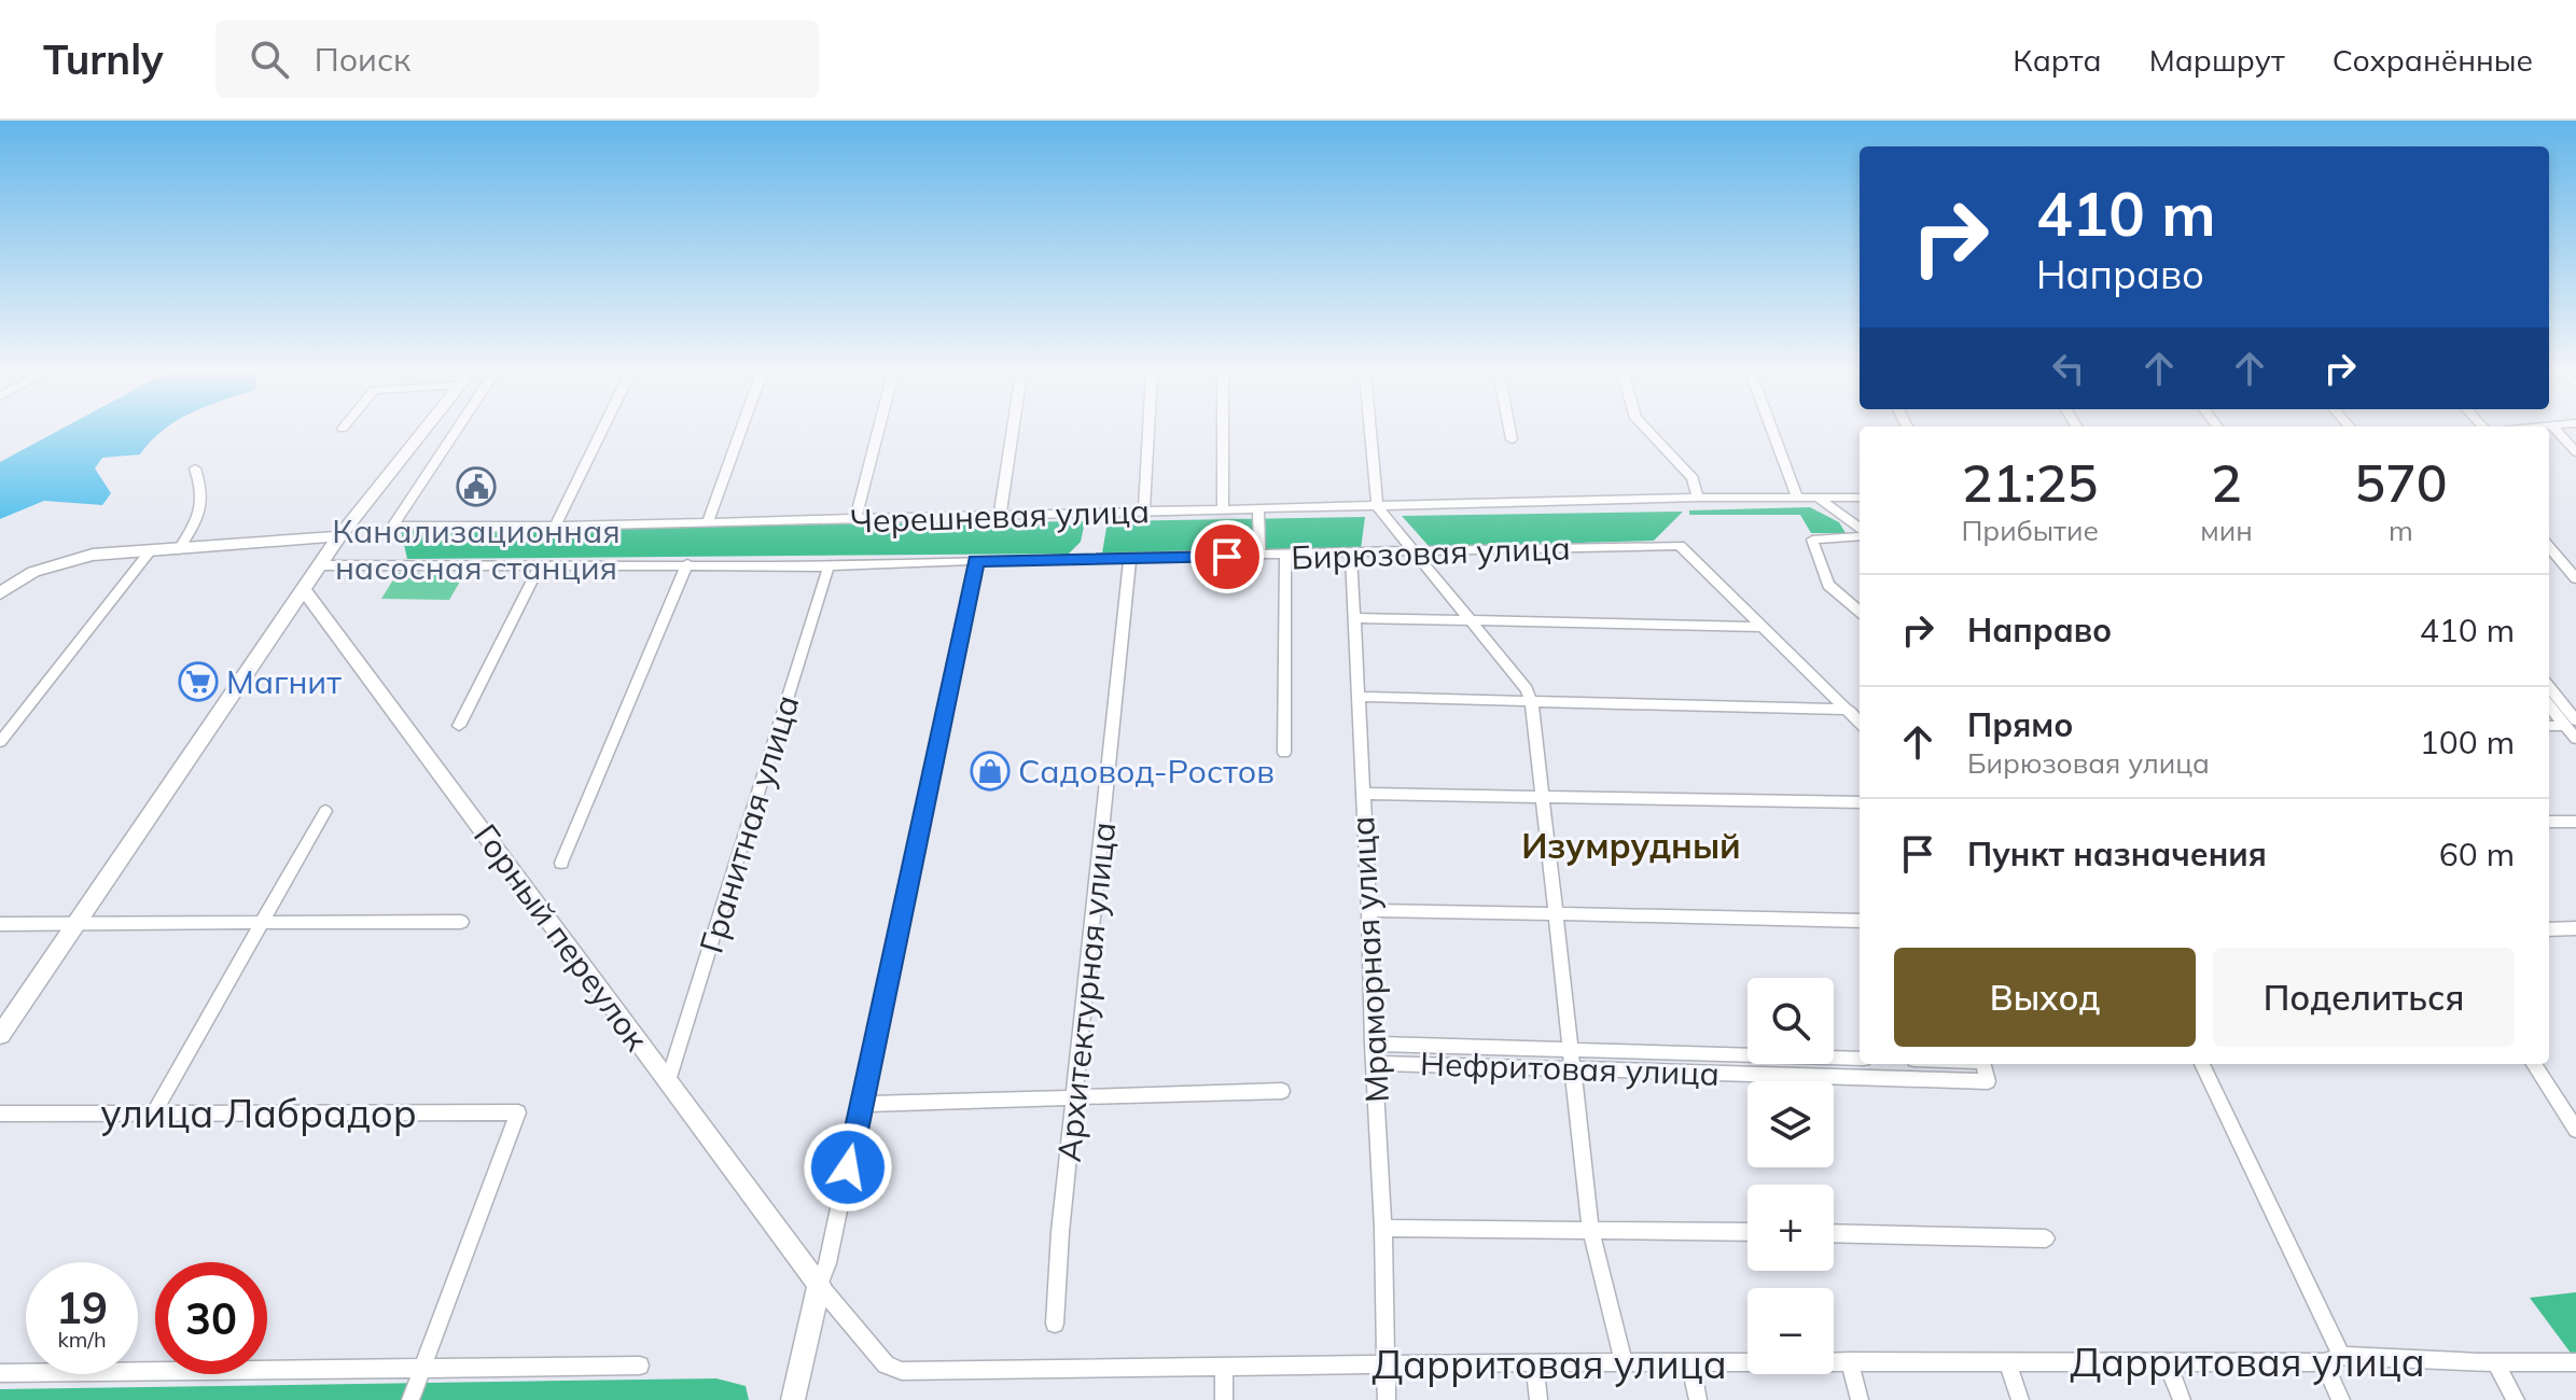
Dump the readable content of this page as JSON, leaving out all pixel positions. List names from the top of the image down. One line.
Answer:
{"streets":{"street":["Черешневая улица","Бирюзовая улица","Гранитная улица","Горный переулок","Мраморная улица","Архитектурная улица","Нефритовая улица","улица Лабрадор","Дарритовая улица"]},"crossings":[["Бирюзовая улица","Гранитная улица"],["Бирюзовая улица","Мраморная улица"],["Бирюзовая улица","Архитектурная улица"],["Гранитная улица","Горный переулок"],["Горный переулок","Дарритовая улица"],["Мраморная улица","Нефритовая улица"],["Мраморная улица","Дарритовая улица"]],"districts":["Изумрудный"],"places":{"public building":["Канализационная насосная станция"],"supermarket":["Магнит"],"shop":["Садовод-Ростов"]},"page":{"header":"Turnly","search":"Поиск","nav":["Карта","Маршрут","Сохранённые"],"turn":["410 m","Направо"],"eta":["21:25","Прибытие","2","мин","570","m"],"list":[{"name":"Направо","value":"410 m"},{"name":"Прямо","note":"Бирюзовая улица","value":"100 m"},{"name":"Пункт назначения","value":"60 m"}],"buttons":["Выход","Поделиться"],"map_buttons":["+","−"],"speed":"19 km/h","limit":"30"}}
